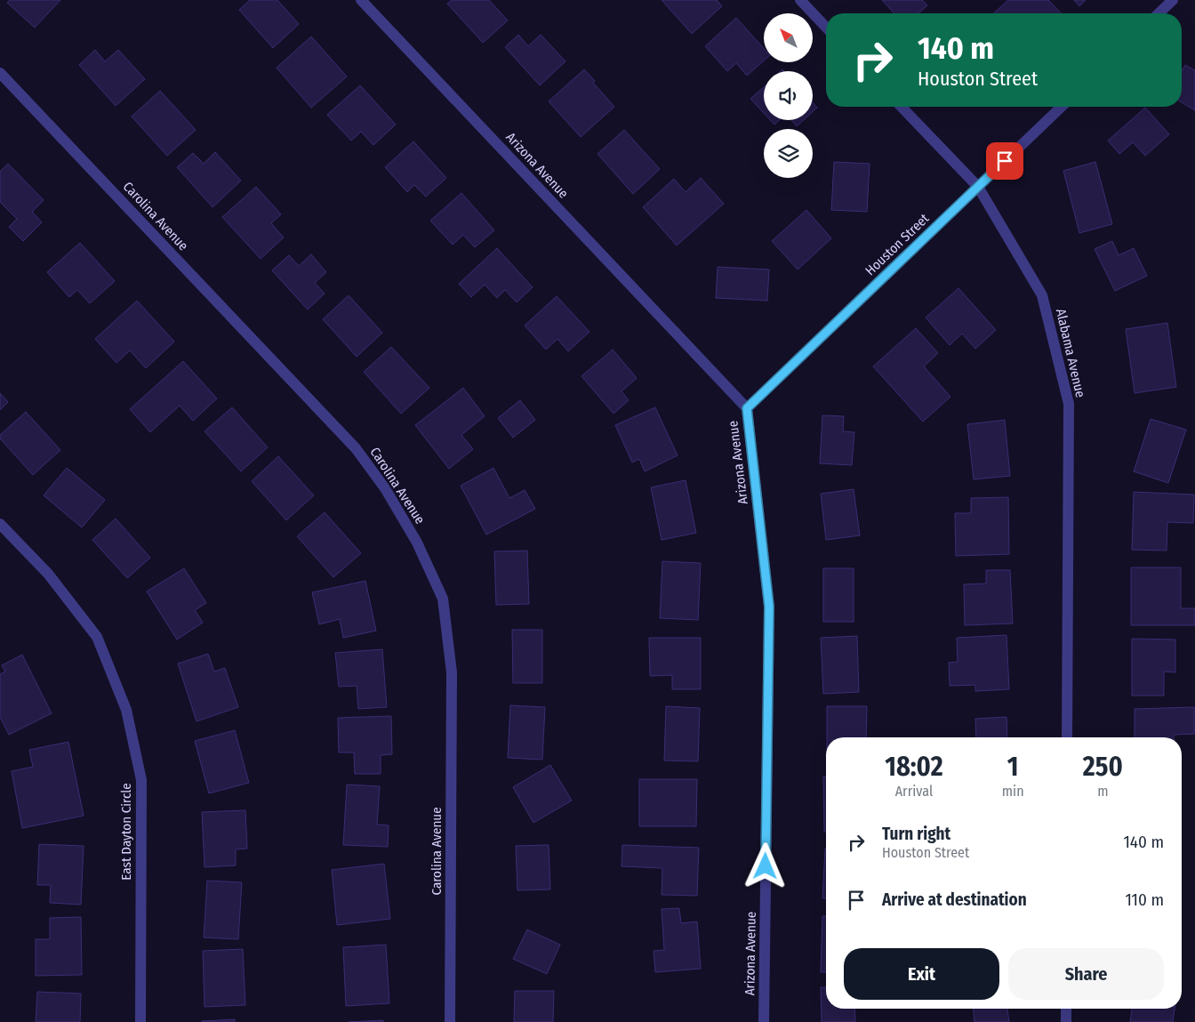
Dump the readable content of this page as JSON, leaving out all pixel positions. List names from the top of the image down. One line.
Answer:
{"streets":{"street":["Arizona Avenue","Carolina Avenue","Houston Street","Alabama Avenue","East Dayton Circle"]},"crossings":[["Arizona Avenue","Houston Street"],["Houston Street","Alabama Avenue"]],"north":"top left","page":{"turn":["140 m","Houston Street"],"eta":["18:02","Arrival","1","min","250","m"],"list":[{"name":"Turn right","note":"Houston Street","value":"140 m"},{"name":"Arrive at destination","value":"110 m"}],"buttons":["Exit","Share"]}}
